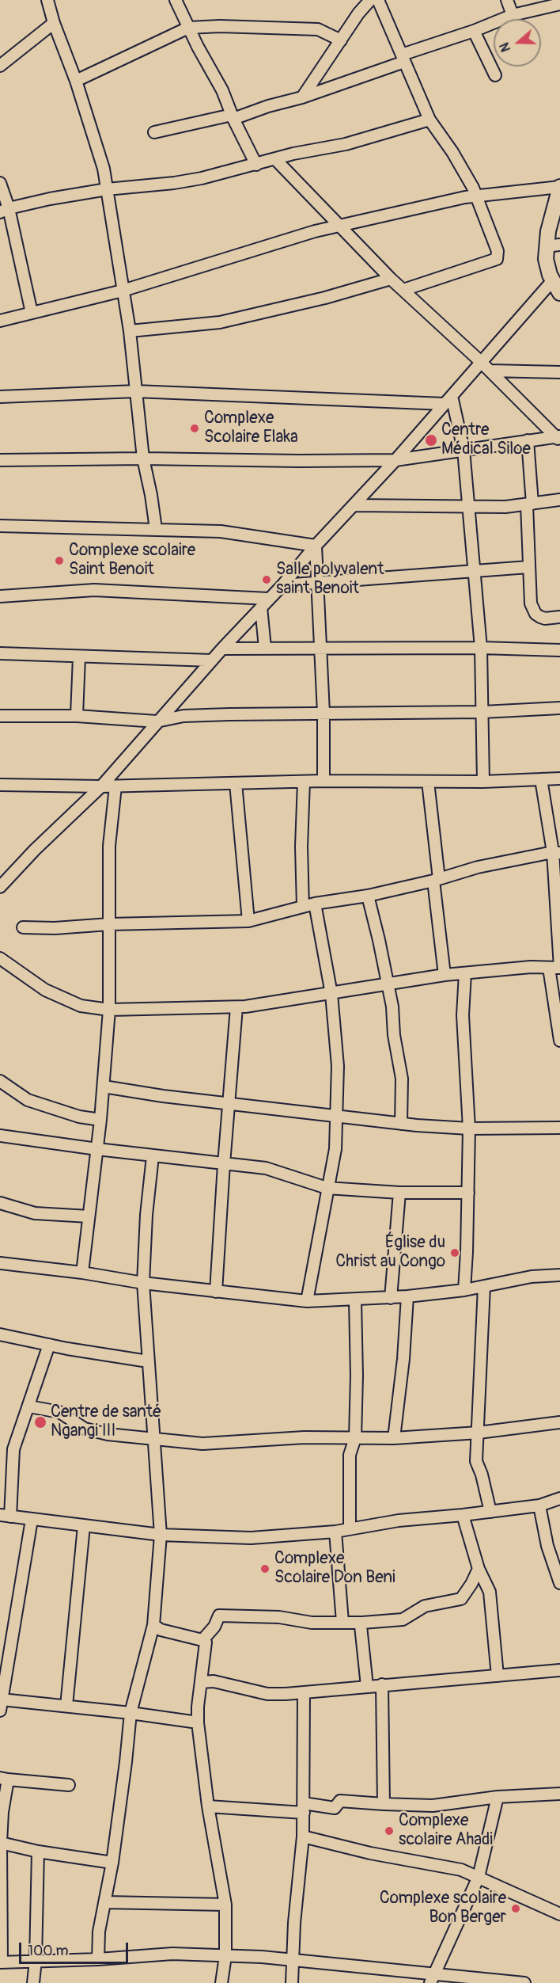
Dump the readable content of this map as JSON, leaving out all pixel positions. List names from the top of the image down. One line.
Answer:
{"places":["Complexe Scolaire Elaka","Centre Médical Siloe","Complexe scolaire Saint Benoit","Salle polyvalent saint Benoit","Église du Christ au Congo","Centre de santé Ngangi III","Complexe Scolaire Don Beni","Complexe scolaire Ahadi","Complexe scolaire Bon Berger"],"scale_bar":"100 m","north":"left"}
